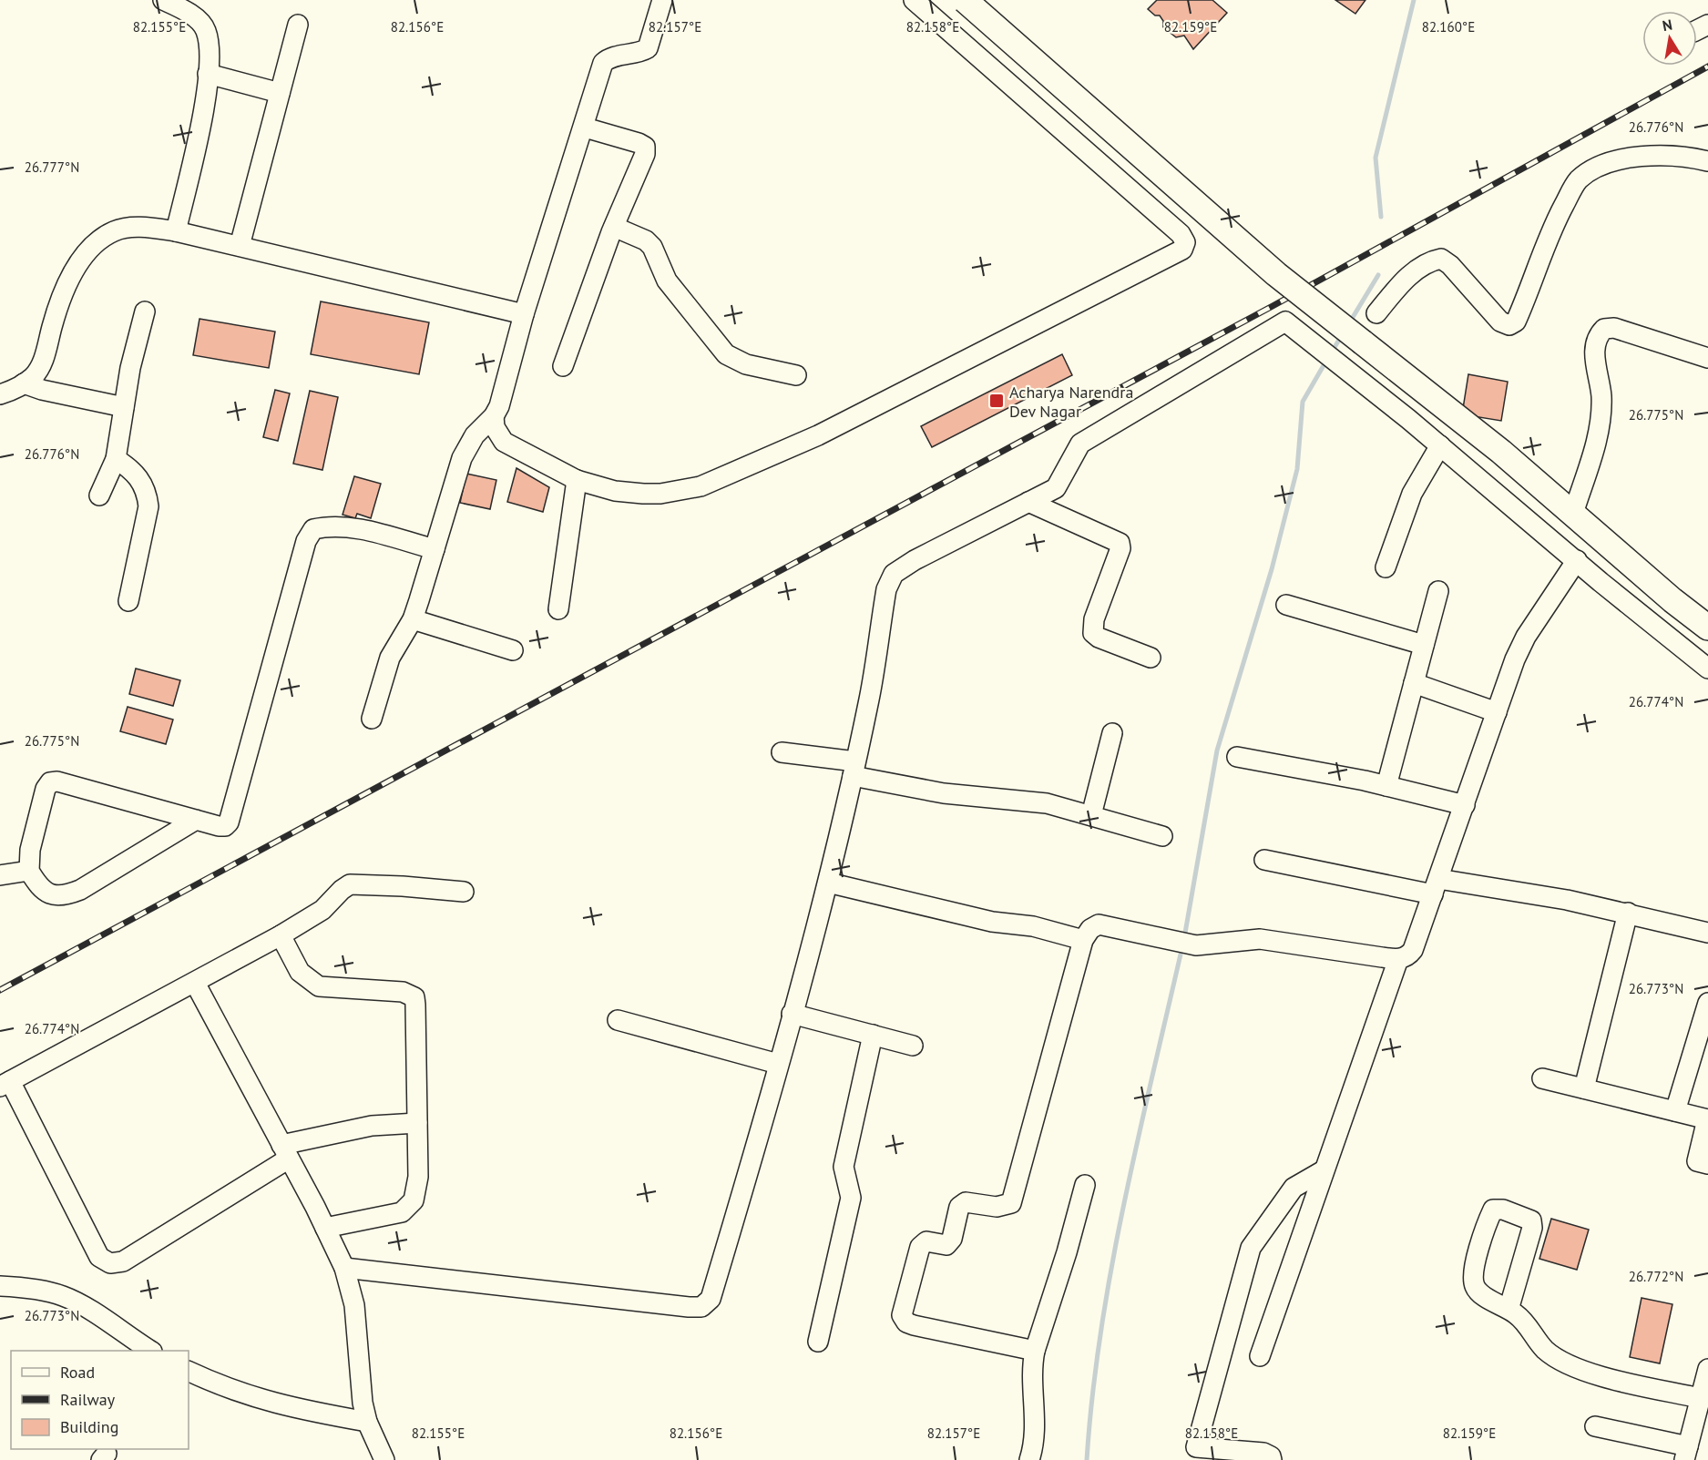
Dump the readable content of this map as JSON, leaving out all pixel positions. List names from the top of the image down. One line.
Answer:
{"places":{"transit":["Acharya Narendra Dev Nagar"]},"legend":["Road","Railway","Building"],"north":"top","coordinates":["82.160°E","82.155°E","82.156°E","82.157°E","82.158°E","82.159°E","26.776°N","26.777°N","26.775°N","26.774°N","26.773°N","26.772°N"]}
